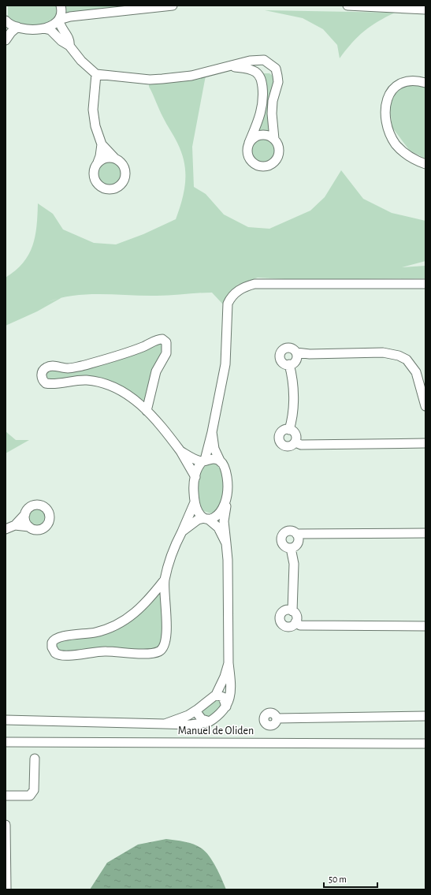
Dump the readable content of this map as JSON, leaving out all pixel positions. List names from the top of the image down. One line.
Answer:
{"streets":{"street":["Manuel de Oliden"]},"scale_bar":"50 m"}
